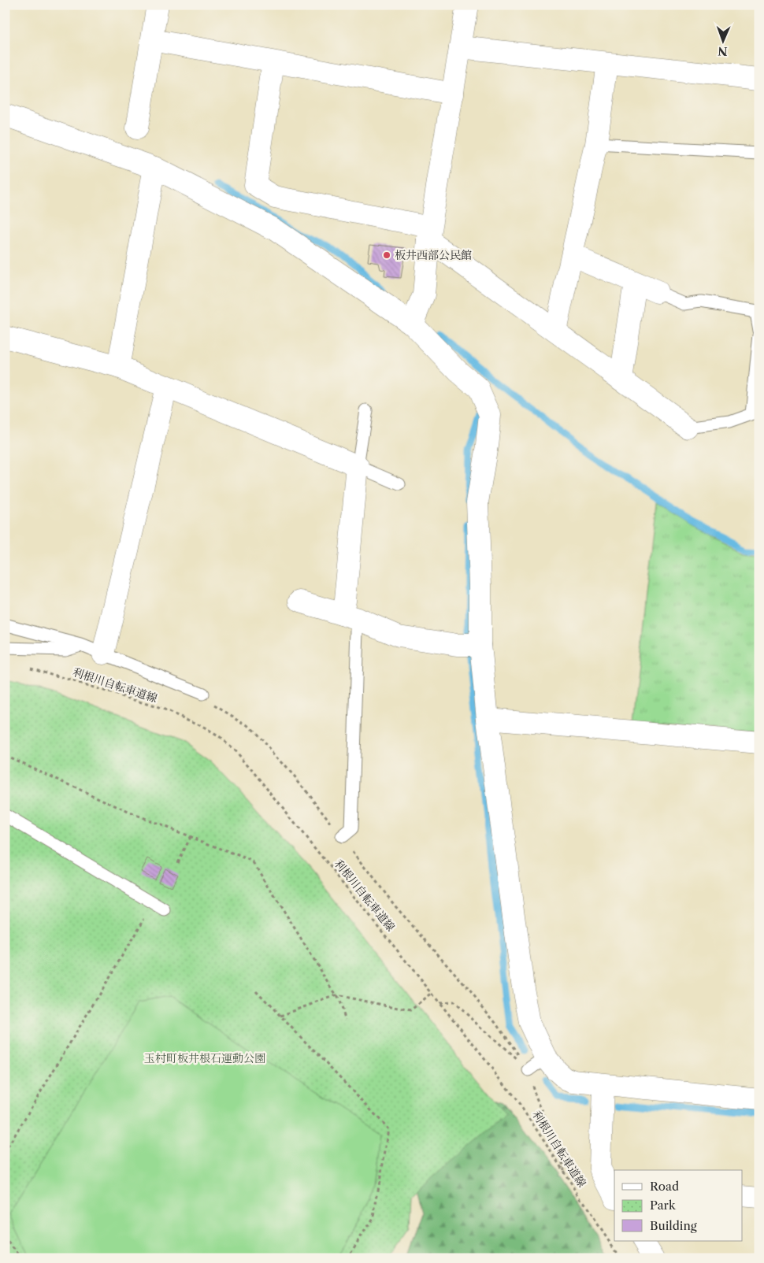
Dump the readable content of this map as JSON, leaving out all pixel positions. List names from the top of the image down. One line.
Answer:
{"streets":{"path":["利根川自転車道線"]},"parks":["玉村町板井根石運動公園"],"places":["板井西部公民館"],"legend":["Road","Park","Building"],"north":"bottom"}
